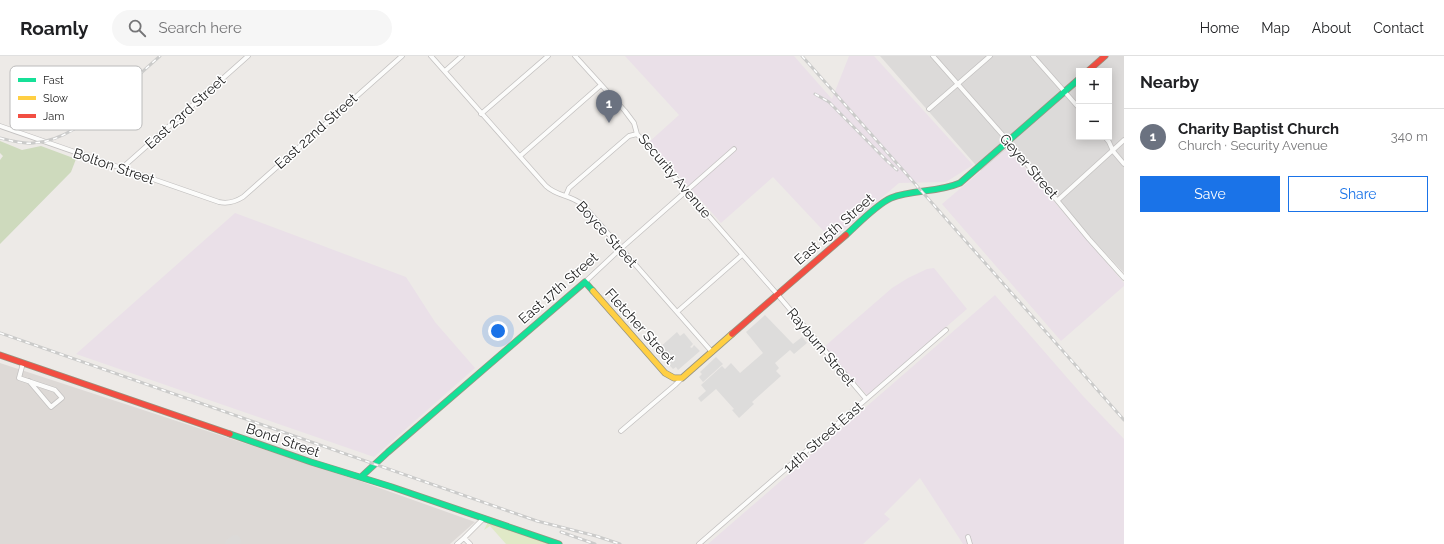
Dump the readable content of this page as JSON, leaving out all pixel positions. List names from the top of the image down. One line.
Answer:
{"streets":{"street":["East 23rd Street","East 22nd Street","Bolton Street","Geyer Street","Security Avenue","East 15th Street","Boyce Street","East 17th Street","Fletcher Street","Rayburn Street","14th Street East","Bond Street"]},"crossings":[["East 23rd Street","Bolton Street"],["East 22nd Street","Bolton Street"],["Geyer Street","East 15th Street"],["Security Avenue","East 15th Street"],["Security Avenue","East 17th Street"],["Security Avenue","Rayburn Street"],["East 15th Street","Boyce Street"],["East 15th Street","Fletcher Street"],["East 15th Street","Rayburn Street"],["Boyce Street","East 17th Street"],["East 17th Street","Fletcher Street"],["East 17th Street","Bond Street"],["Rayburn Street","14th Street East"]],"legend":["Fast","Slow","Jam"],"page":{"header":"Roamly","search":"Search here","nav":["Home","Map","About","Contact"],"heading":"Nearby","map_buttons":["+","−"],"pins":"1","list":[{"mark":"1","name":"Charity Baptist Church","note":"Church · Security Avenue","value":"340 m"}],"buttons":["Save","Share"]}}
